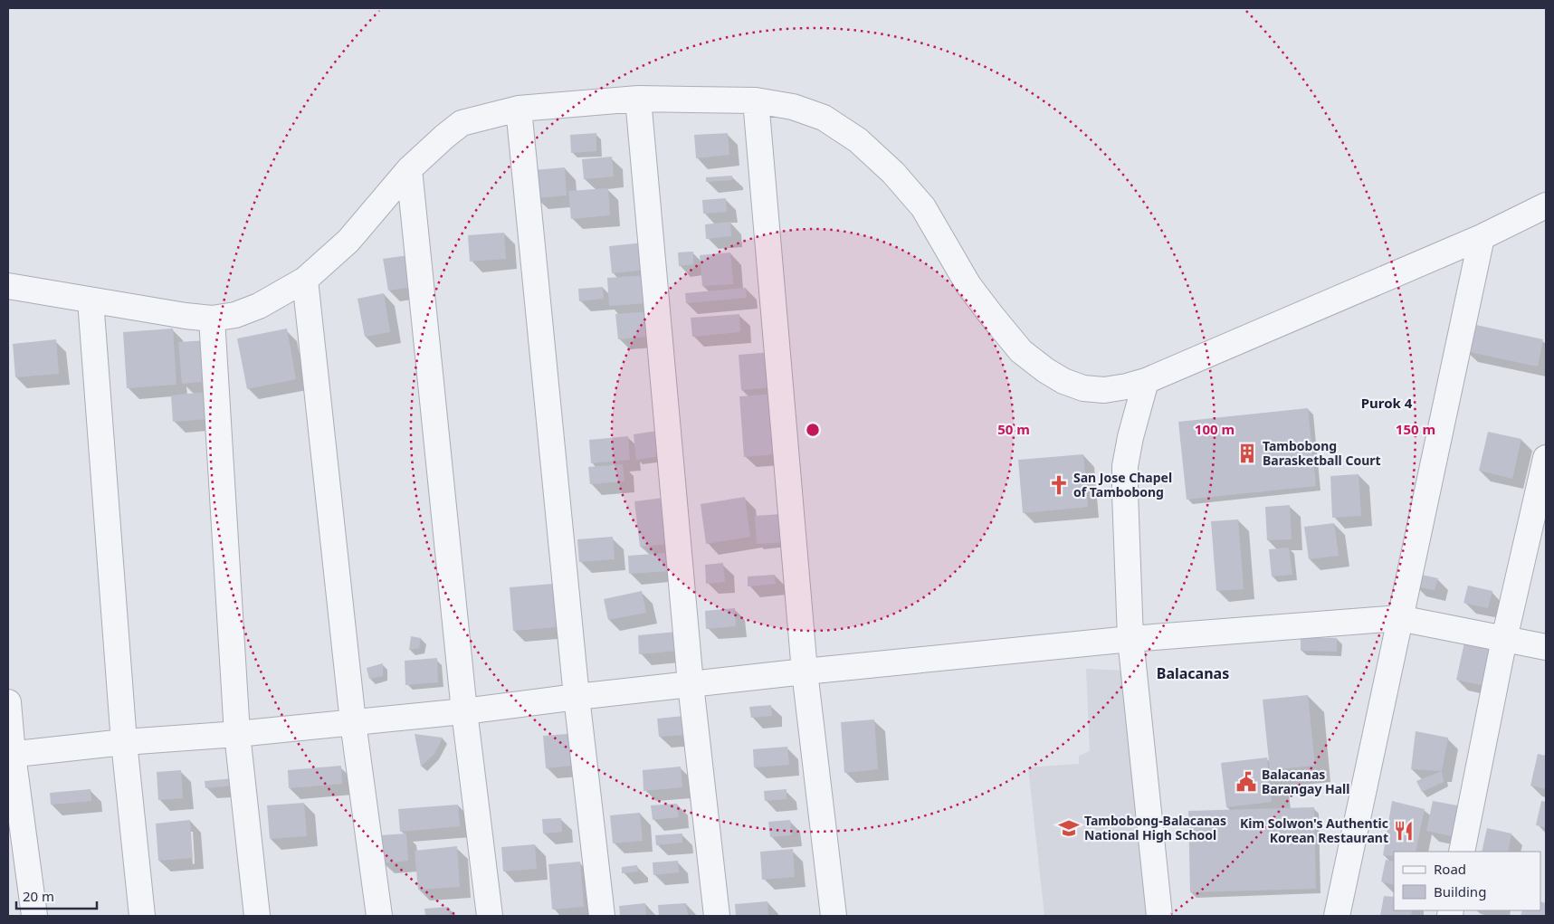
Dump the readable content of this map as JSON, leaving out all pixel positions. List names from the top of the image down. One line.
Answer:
{"districts":["Purok 4","Balacanas"],"places":{"building":["Tambobong Barasketball Court"],"church":["San Jose Chapel of Tambobong"],"public building":["Balacanas Barangay Hall"],"school or university":["Tambobong-Balacanas National High School"],"restaurant":["Kim Solwon's Authentic Korean Restaurant"]},"legend":["Road","Building"],"scale_bar":"20 m","rings":["50 m","100 m","150 m"]}
